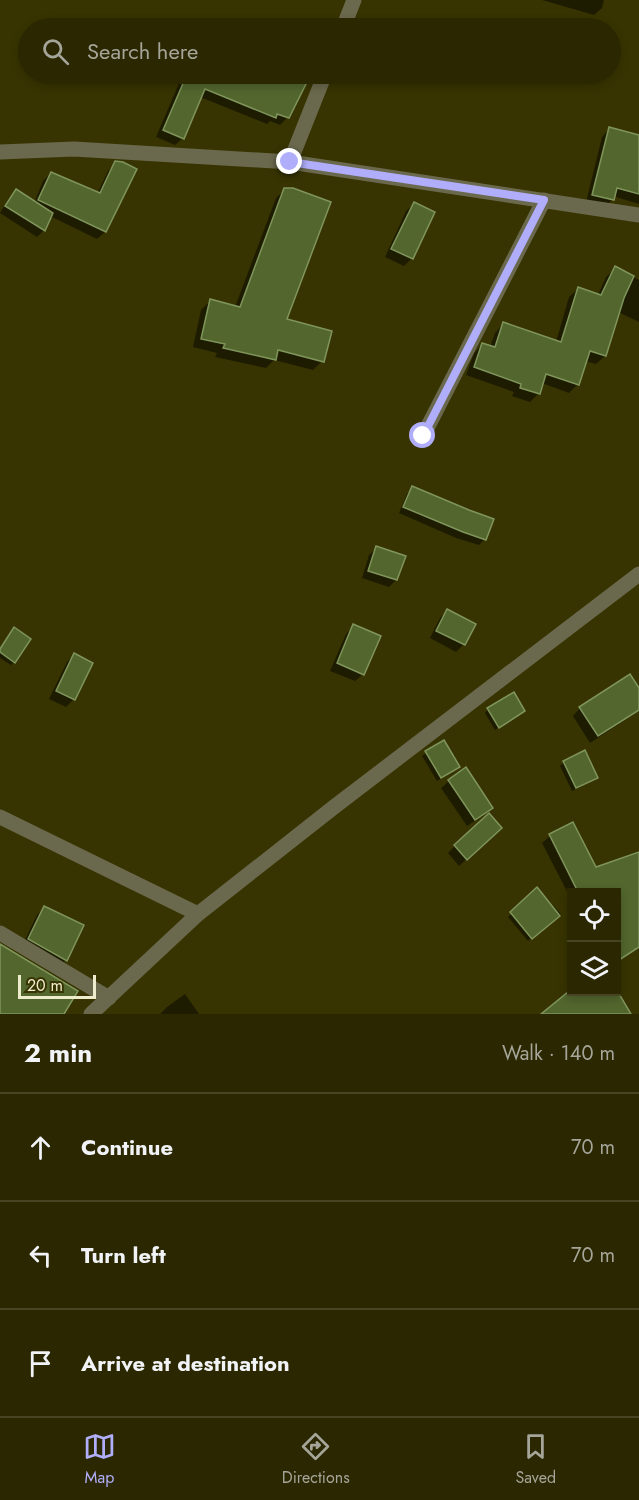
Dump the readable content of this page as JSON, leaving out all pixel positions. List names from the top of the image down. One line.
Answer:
{"scale_bar":"20 m","page":{"search":"Search here","scale":"20 m","heading":["2 min","Walk · 140 m"],"list":[["Continue","70 m"],["Turn left","70 m"],"Arrive at destination"],"nav":["Map","Directions","Saved"]}}
